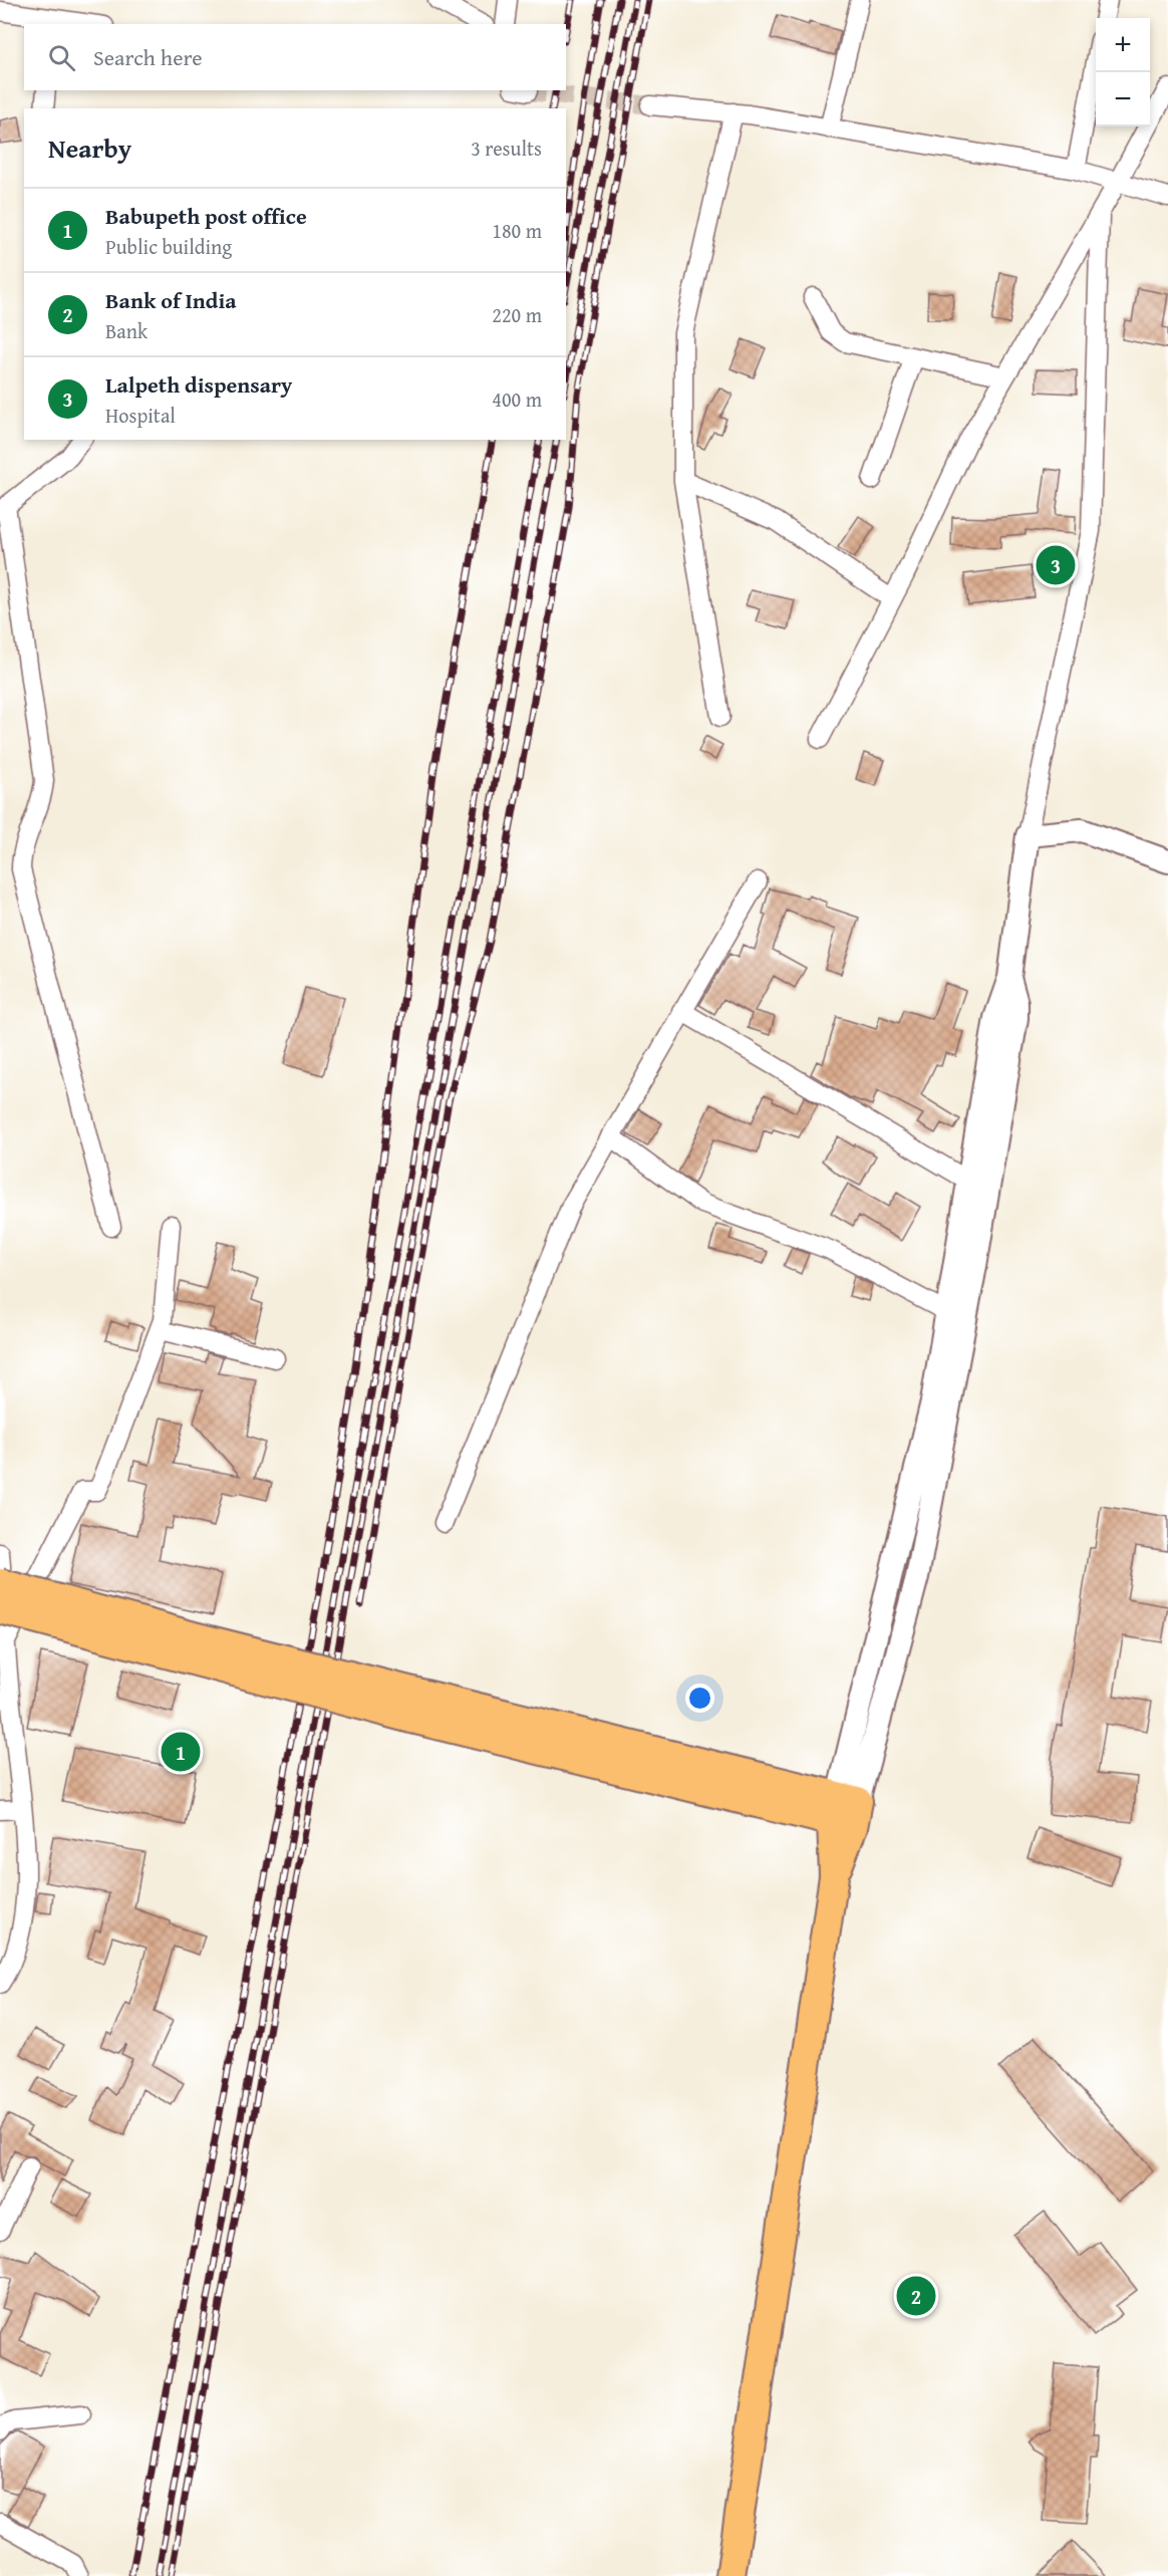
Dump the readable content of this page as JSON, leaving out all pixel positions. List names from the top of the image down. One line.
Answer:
{"page":{"map_buttons":["+","−"],"search":"Search here","heading":["Nearby","3 results"],"list":[{"mark":"1","name":"Babupeth post office","note":"Public building","value":"180 m"},{"mark":"2","name":"Bank of India","note":"Bank","value":"220 m"},{"mark":"3","name":"Lalpeth dispensary","note":"Hospital","value":"400 m"}],"pins":["3","1","2"]}}
